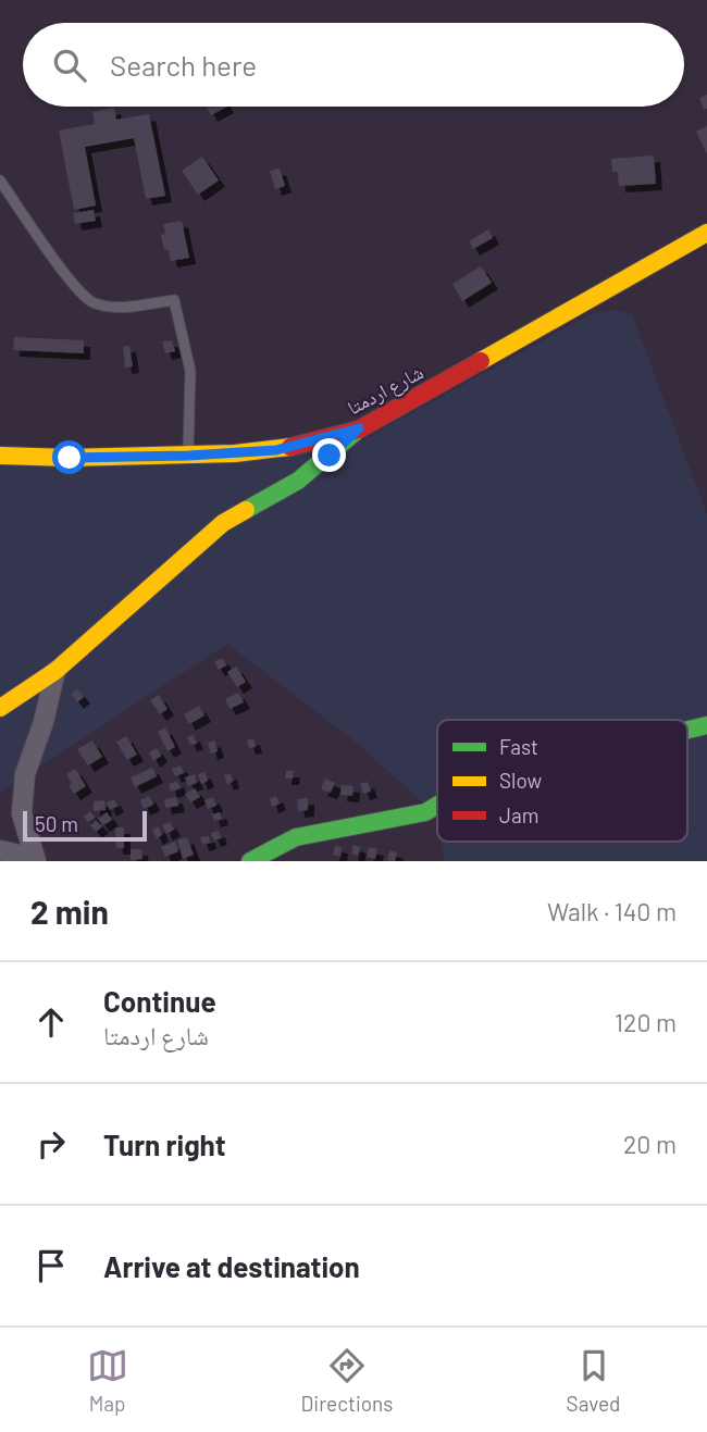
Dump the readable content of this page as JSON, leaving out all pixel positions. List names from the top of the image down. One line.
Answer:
{"streets":{"street":["شارع اردمتا"]},"legend":["Fast","Slow","Jam"],"scale_bar":"50 m","page":{"search":"Search here","scale":"50 m","heading":["2 min","Walk · 140 m"],"list":[["Continue","شارع اردمتا","120 m"],["Turn right","20 m"],"Arrive at destination"],"nav":["Map","Directions","Saved"]}}
